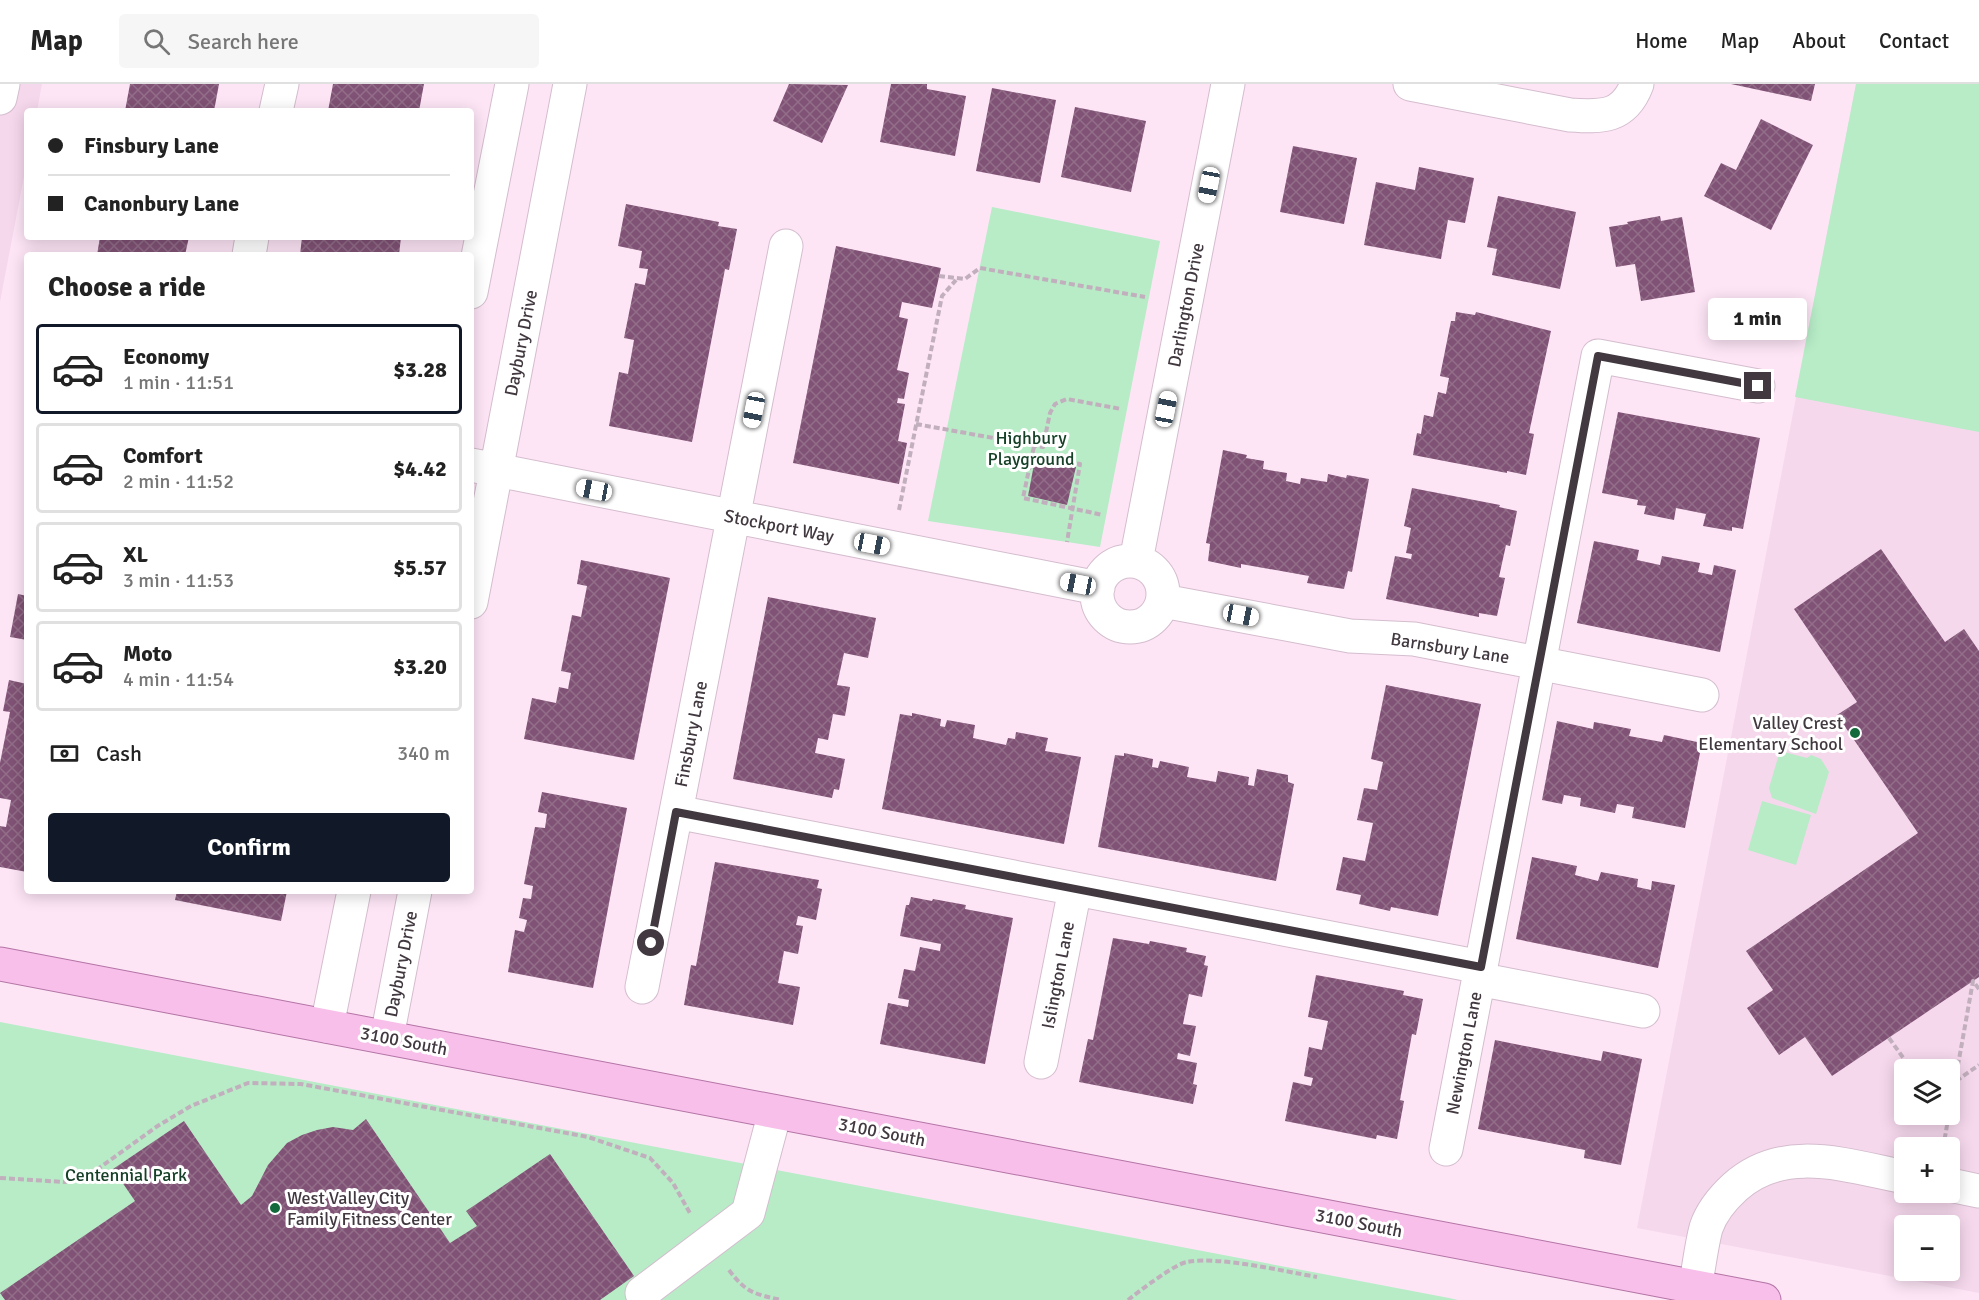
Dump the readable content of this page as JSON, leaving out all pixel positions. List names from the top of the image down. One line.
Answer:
{"streets":{"main road":["3100 South"],"street":["Darlington Drive","Daybury Drive","Stockport Way","Barnsbury Lane","Finsbury Lane","Islington Lane","Newington Lane"]},"crossings":[["Darlington Drive","Stockport Way"],["Darlington Drive","Barnsbury Lane"],["Daybury Drive","Stockport Way"],["Daybury Drive","3100 South"],["Stockport Way","Barnsbury Lane"],["Stockport Way","Finsbury Lane"],["Barnsbury Lane","Newington Lane"]],"parks":["Highbury Playground","Centennial Park"],"places":["Valley Crest Elementary School","West Valley City Family Fitness Center"],"page":{"header":"Map","search":"Search here","nav":["Home","Map","About","Contact"],"banner":["Finsbury Lane","Canonbury Lane"],"heading":"Choose a ride","bubble":"1 min","list":[{"name":"Economy","note":"1 min · 11:51","value":"$3.28"},{"name":"Comfort","note":"2 min · 11:52","value":"$4.42"},{"name":"XL","note":"3 min · 11:53","value":"$5.57"},{"name":"Moto","note":"4 min · 11:54","value":"$3.20"}],"pay":["Cash","340 m"],"buttons":"Confirm","map_buttons":["+","−"]}}
